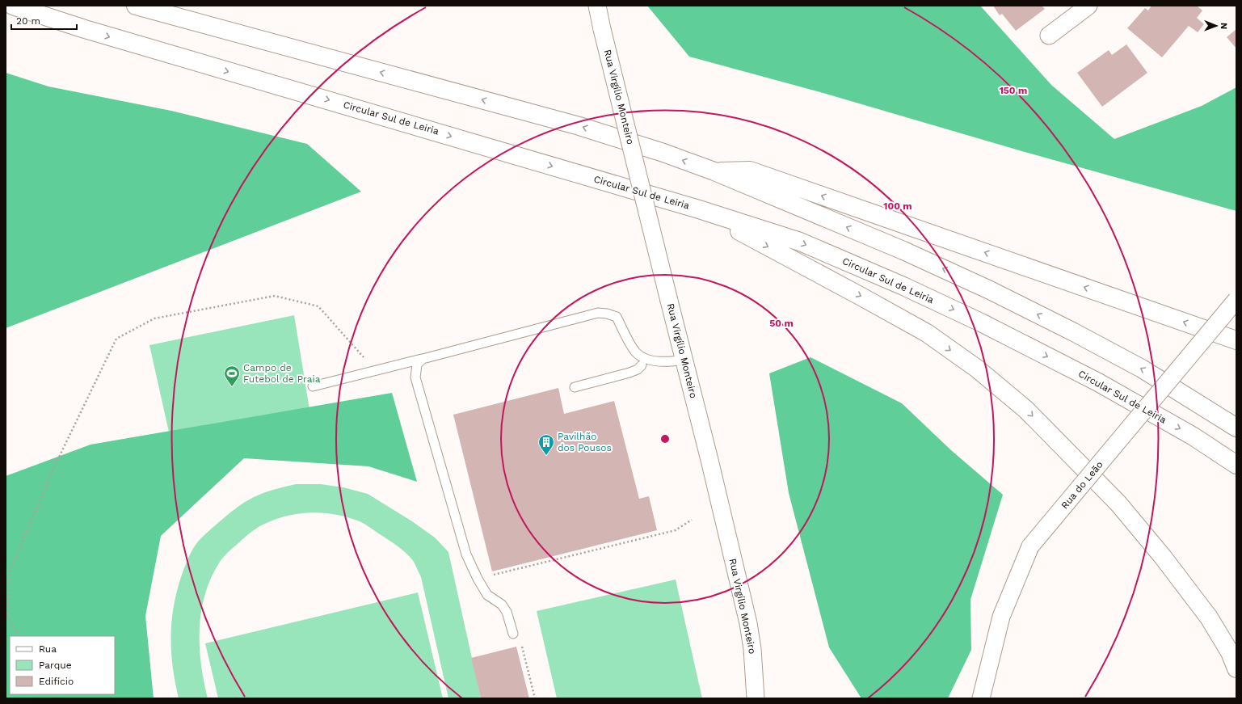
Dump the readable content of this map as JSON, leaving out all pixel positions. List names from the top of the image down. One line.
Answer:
{"streets":{"highway":["Circular Sul de Leiria"],"street":["Rua Virgílio Monteiro","Rua do Leão"]},"places":{"sports":["Campo de Futebol de Praia"],"building":["Pavilhão dos Pousos"]},"legend":["Rua","Parque","Edifício"],"scale_bar":"20 m","north":"right","rings":["150 m","100 m","50 m"]}
